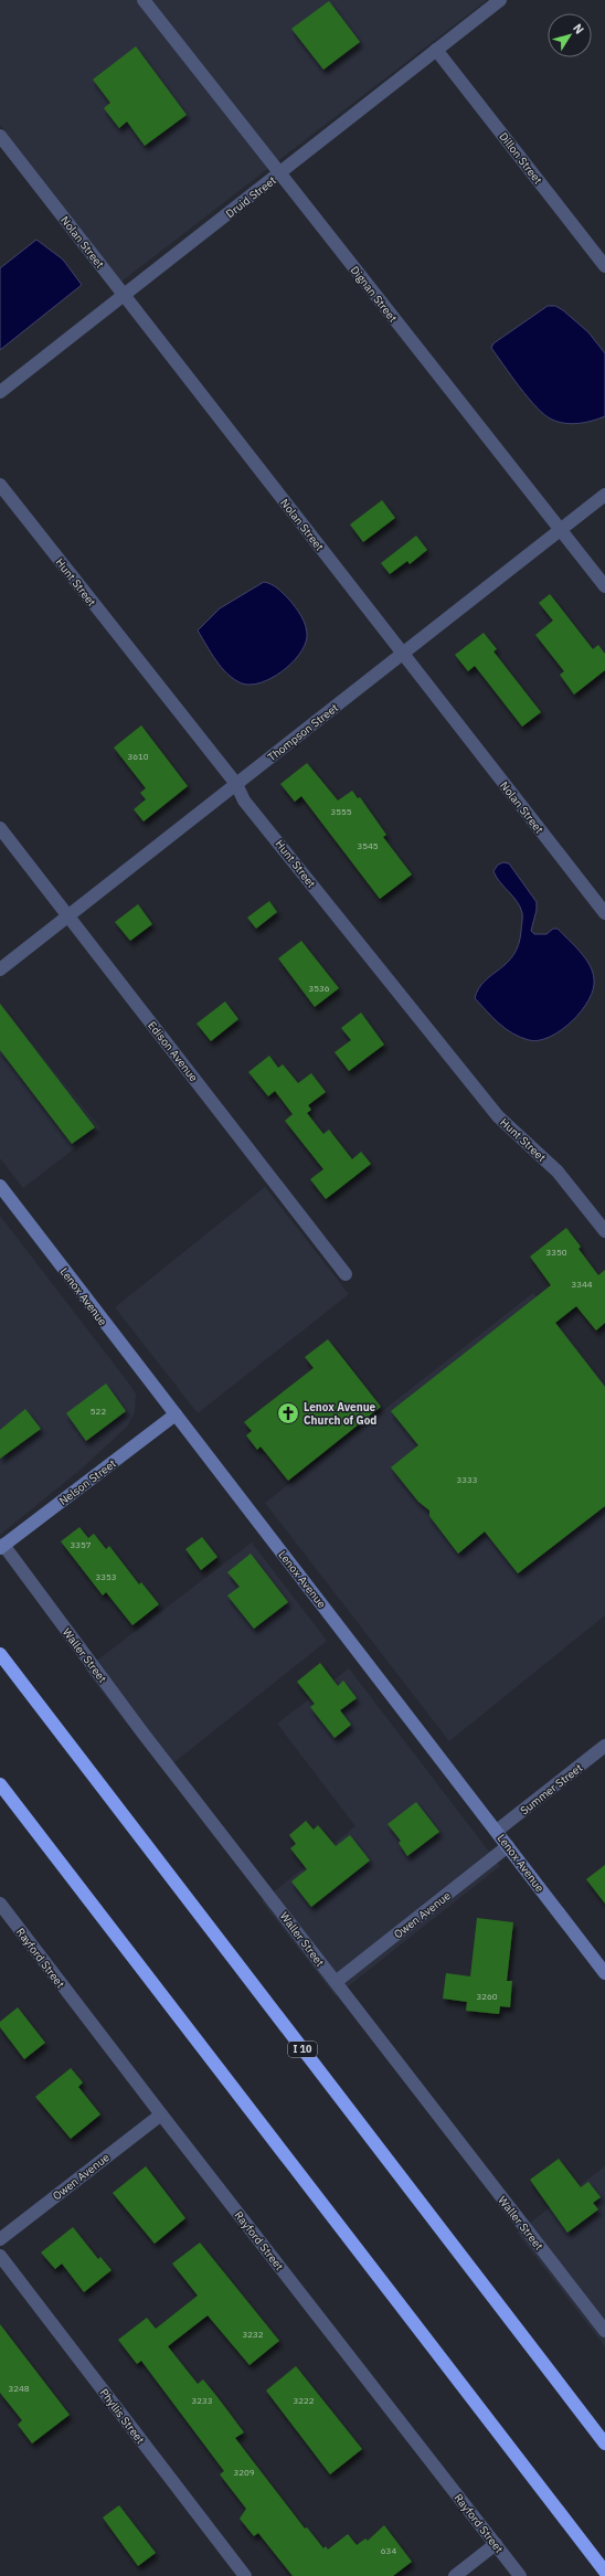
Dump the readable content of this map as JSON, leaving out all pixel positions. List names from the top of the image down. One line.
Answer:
{"streets":{"highway":["I 10"],"street":["Dillon Street","Druid Street","Nolan Street","Dignan Street","Hunt Street","Thompson Street","Edison Avenue","Lenox Avenue","Nelson Street","Waller Street","Summer Street","Owen Avenue","Rayford Street","Phyllis Street"]},"crossings":[["Dillon Street","Druid Street"],["Druid Street","Nolan Street"],["Druid Street","Dignan Street"],["Nolan Street","Thompson Street"],["Dignan Street","Thompson Street"],["Hunt Street","Thompson Street"],["Thompson Street","Edison Avenue"],["Lenox Avenue","Nelson Street"],["Lenox Avenue","Summer Street"],["Lenox Avenue","Owen Avenue"],["Nelson Street","Waller Street"],["Waller Street","Owen Avenue"],["Owen Avenue","Rayford Street"]],"places":{"church":["Lenox Avenue Church of God"]},"house_numbers":["3610","3555","3545","3536","3350","3344","522","3333","3357","3353","3260","3232","3248","3233","3222","3209","634"],"north":"top right"}
